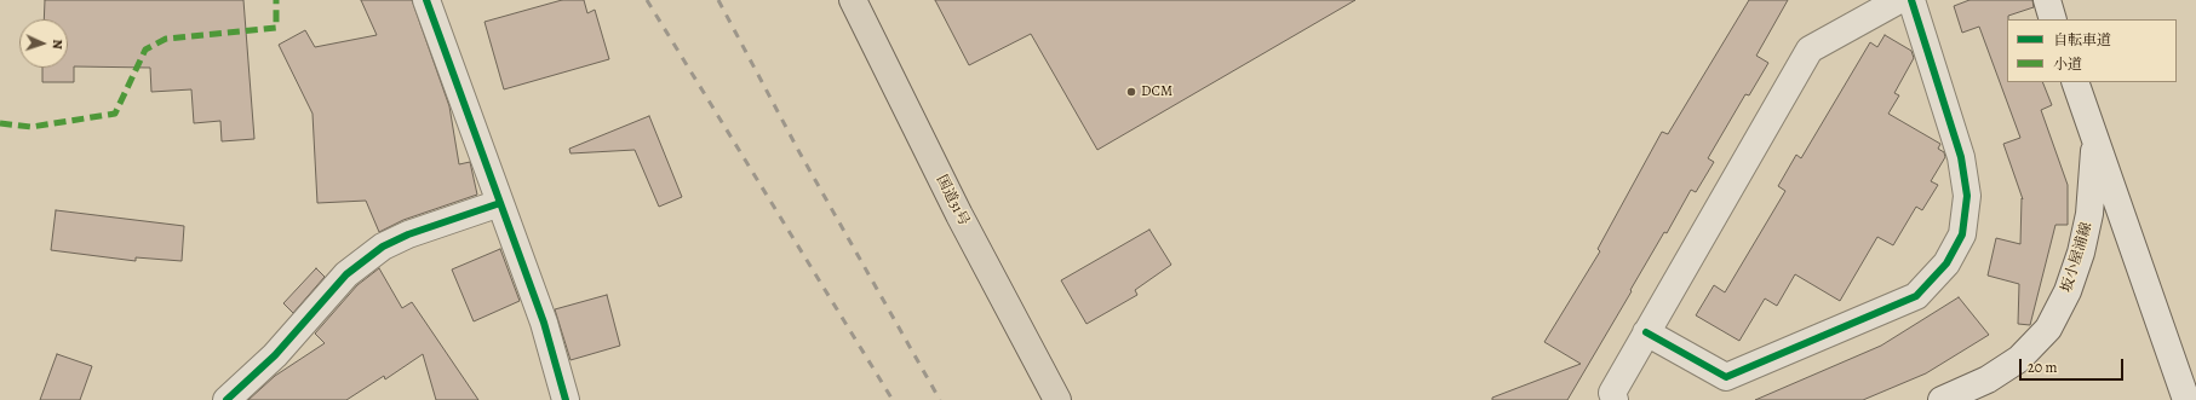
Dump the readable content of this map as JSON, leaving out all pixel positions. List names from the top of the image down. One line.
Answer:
{"streets":{"highway":["国道31号"],"street":["坂小屋浦線"]},"places":["DCM"],"legend":["自転車道","小道"],"scale_bar":"20 m","north":"right"}
